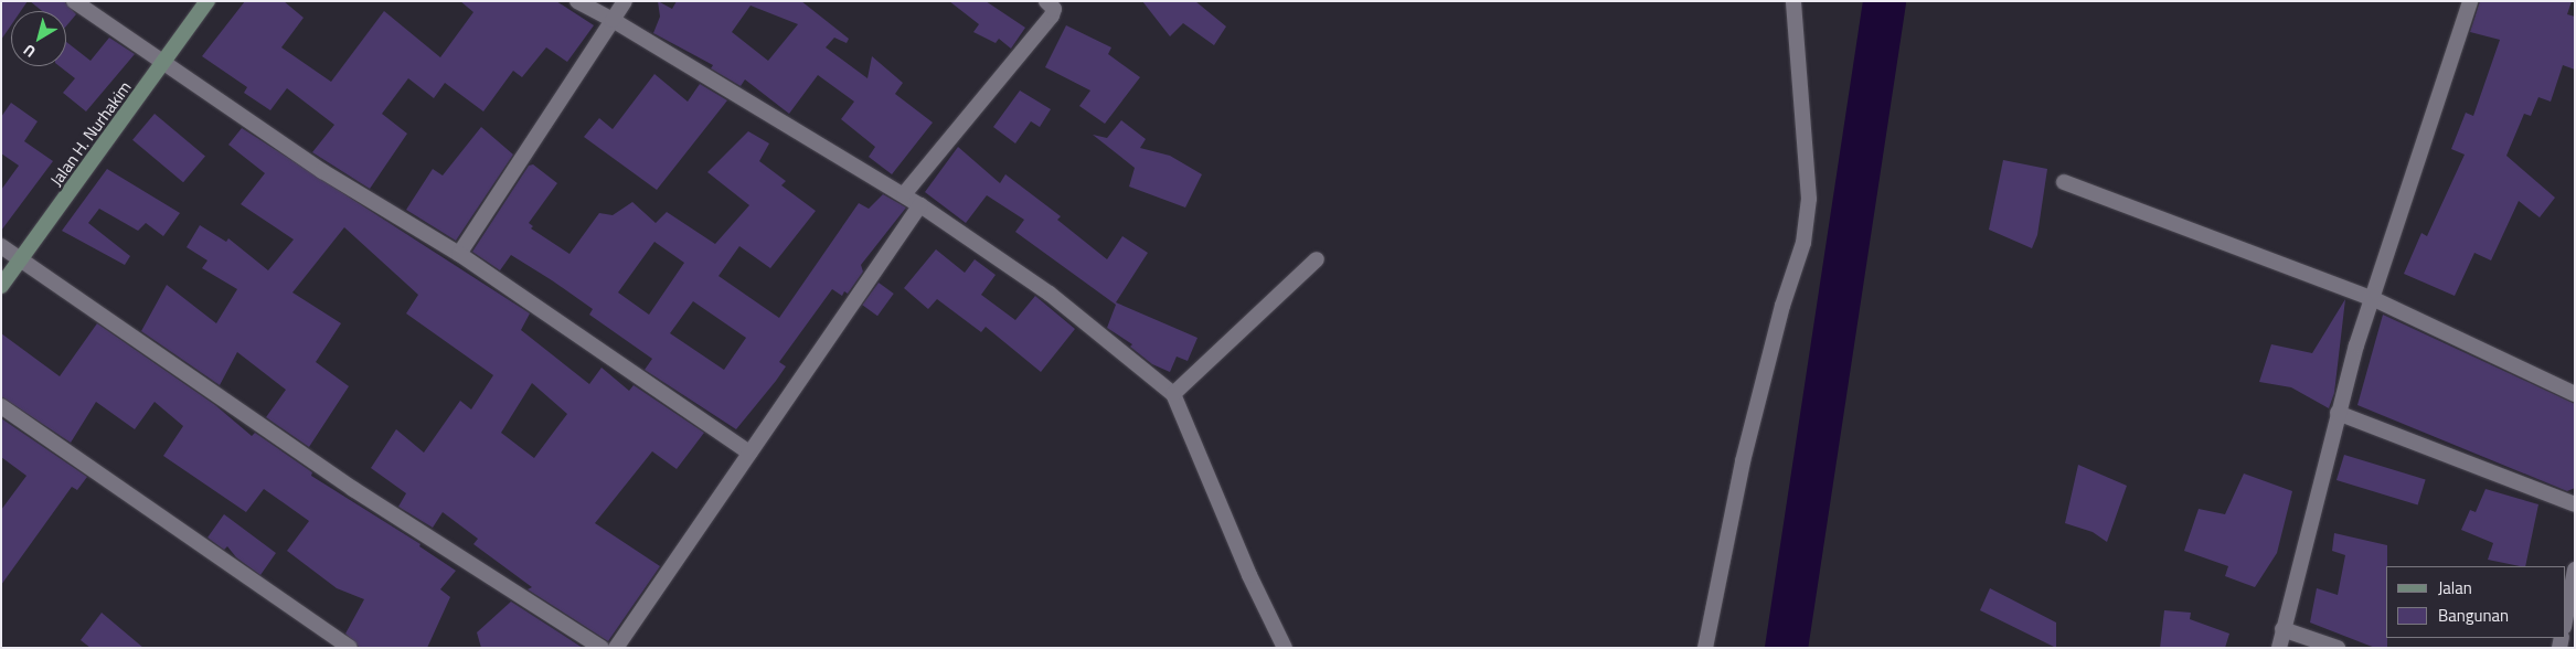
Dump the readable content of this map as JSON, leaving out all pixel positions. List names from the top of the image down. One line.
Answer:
{"streets":{"main road":["Jalan H. Nurhakim"]},"legend":["Jalan","Bangunan"],"north":"bottom left"}
